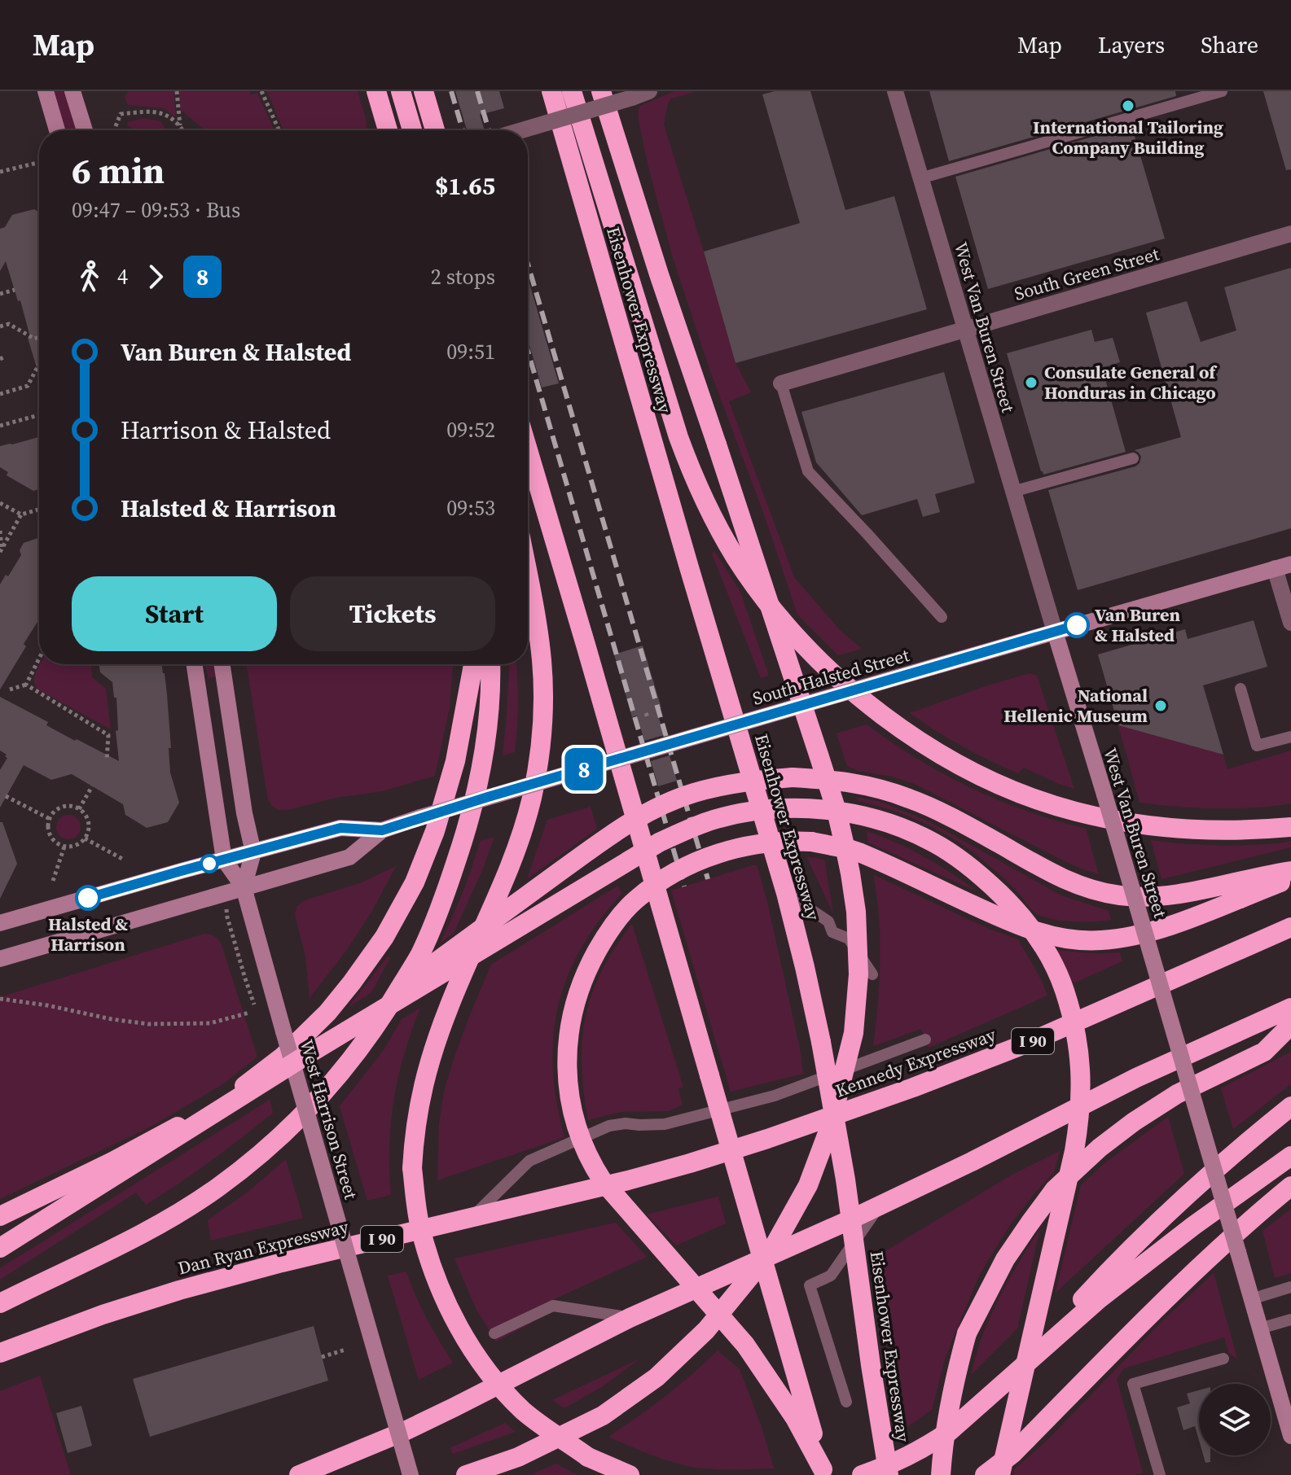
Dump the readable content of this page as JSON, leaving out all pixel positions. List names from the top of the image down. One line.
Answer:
{"streets":{"highway":["Eisenhower Expressway","I 90","Kennedy Expressway","Dan Ryan Expressway"],"main road":["West Van Buren Street","South Halsted Street","West Harrison Street"],"street":["South Green Street"]},"crossings":[["South Green Street","West Van Buren Street"],["West Van Buren Street","South Halsted Street"],["South Halsted Street","West Harrison Street"],["Kennedy Expressway","Dan Ryan Expressway"]],"places":["International Tailoring Company Building","Consulate General of Honduras in Chicago","Van Buren & Halsted","National Hellenic Museum","Halsted & Harrison"],"lines":["bus line 8"],"page":{"header":"Map","nav":["Map","Layers","Share"],"on_map":"8","heading":["6 min","09:47 – 09:53 · Bus","$1.65"],"legs":["4","8","2 stops"],"list":[{"name":"Van Buren & Halsted","value":"09:51"},{"name":"Harrison & Halsted","value":"09:52"},{"name":"Halsted & Harrison","value":"09:53"}],"buttons":["Start","Tickets"]}}
